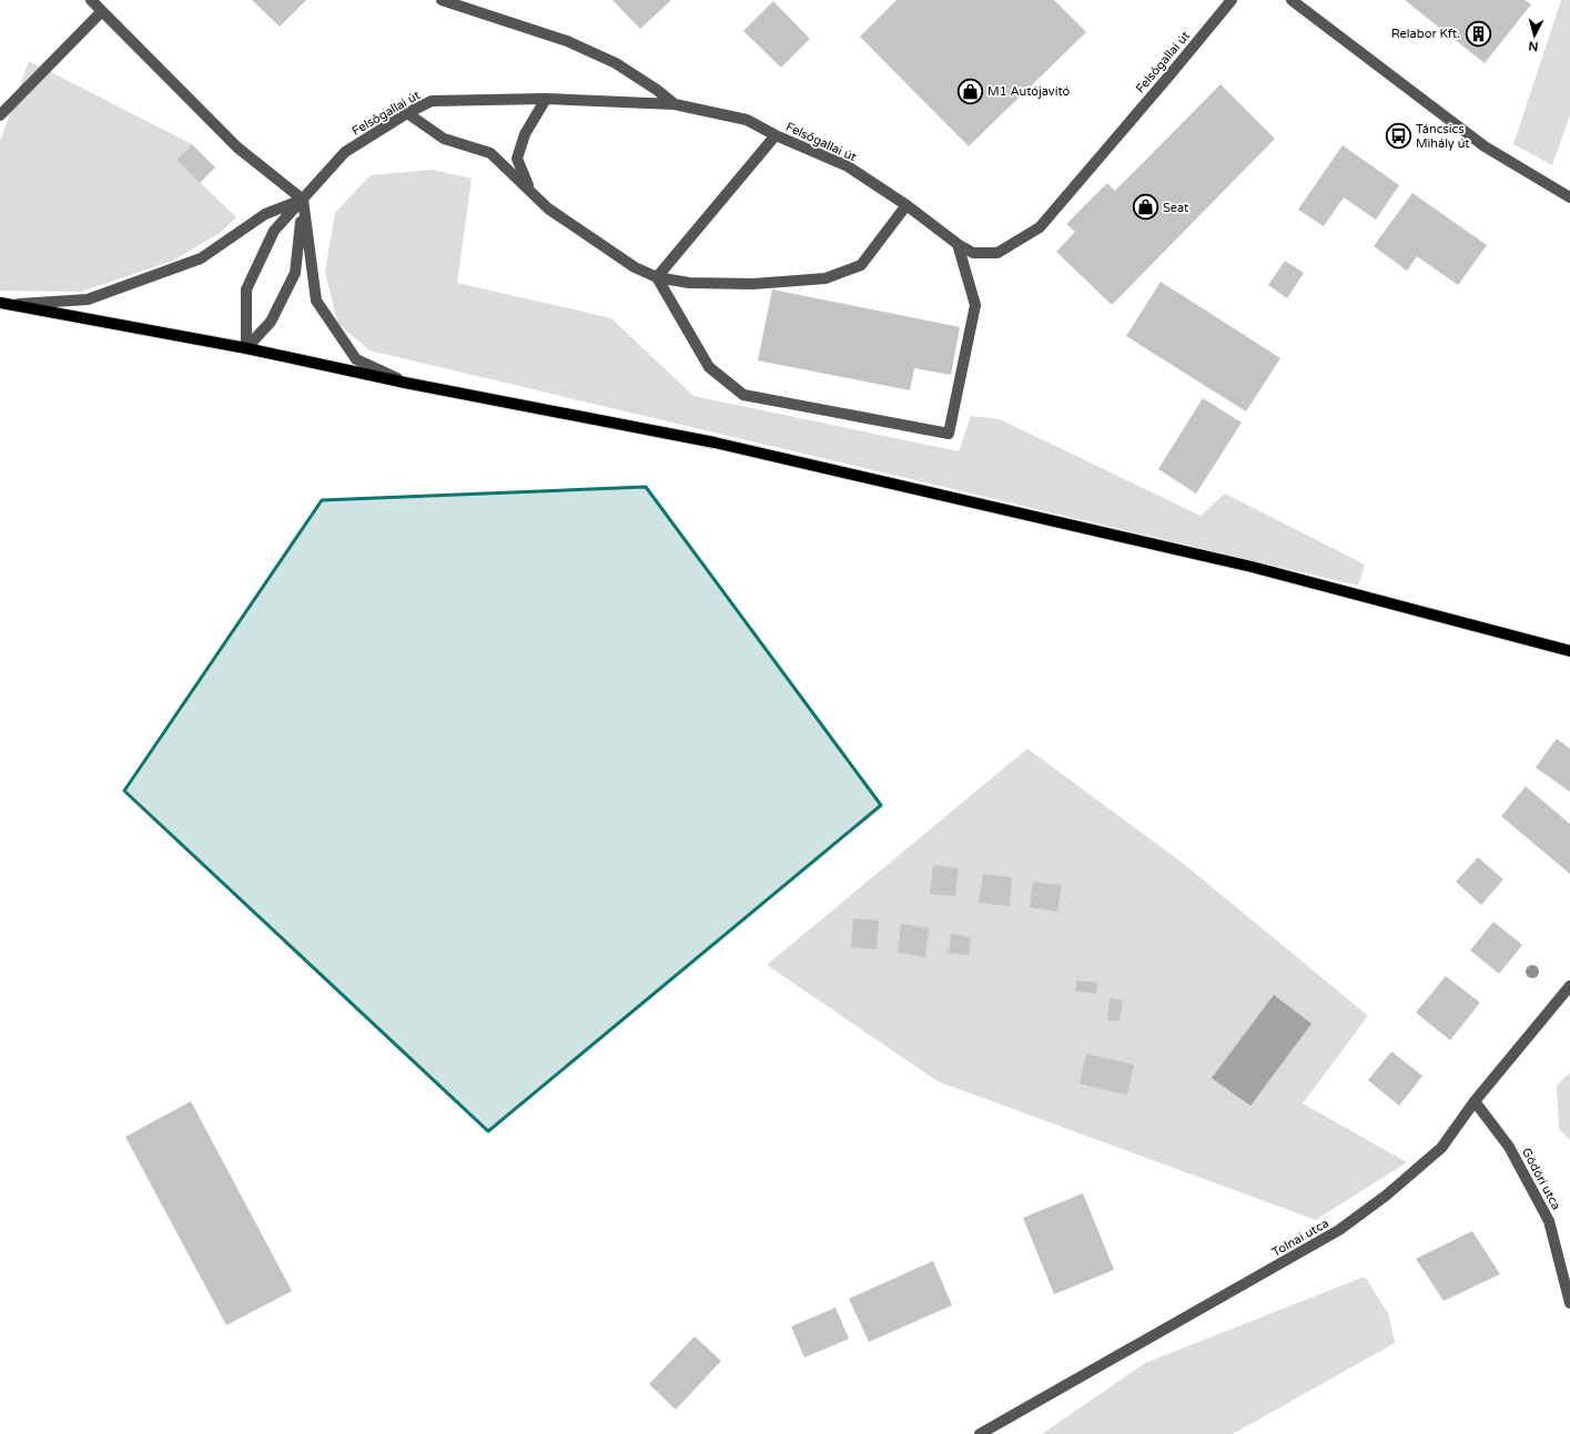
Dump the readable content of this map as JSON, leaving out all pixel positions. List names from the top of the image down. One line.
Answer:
{"streets":{"street":["Felsőgallai út","Gödöri utca","Tolnai utca"]},"crossings":[["Gödöri utca","Tolnai utca"]],"places":{"building":["Relabor Kft."],"shop":["M1 Autójavító","Seat"],"bus stop":["Táncsics Mihály út"]},"north":"bottom"}
